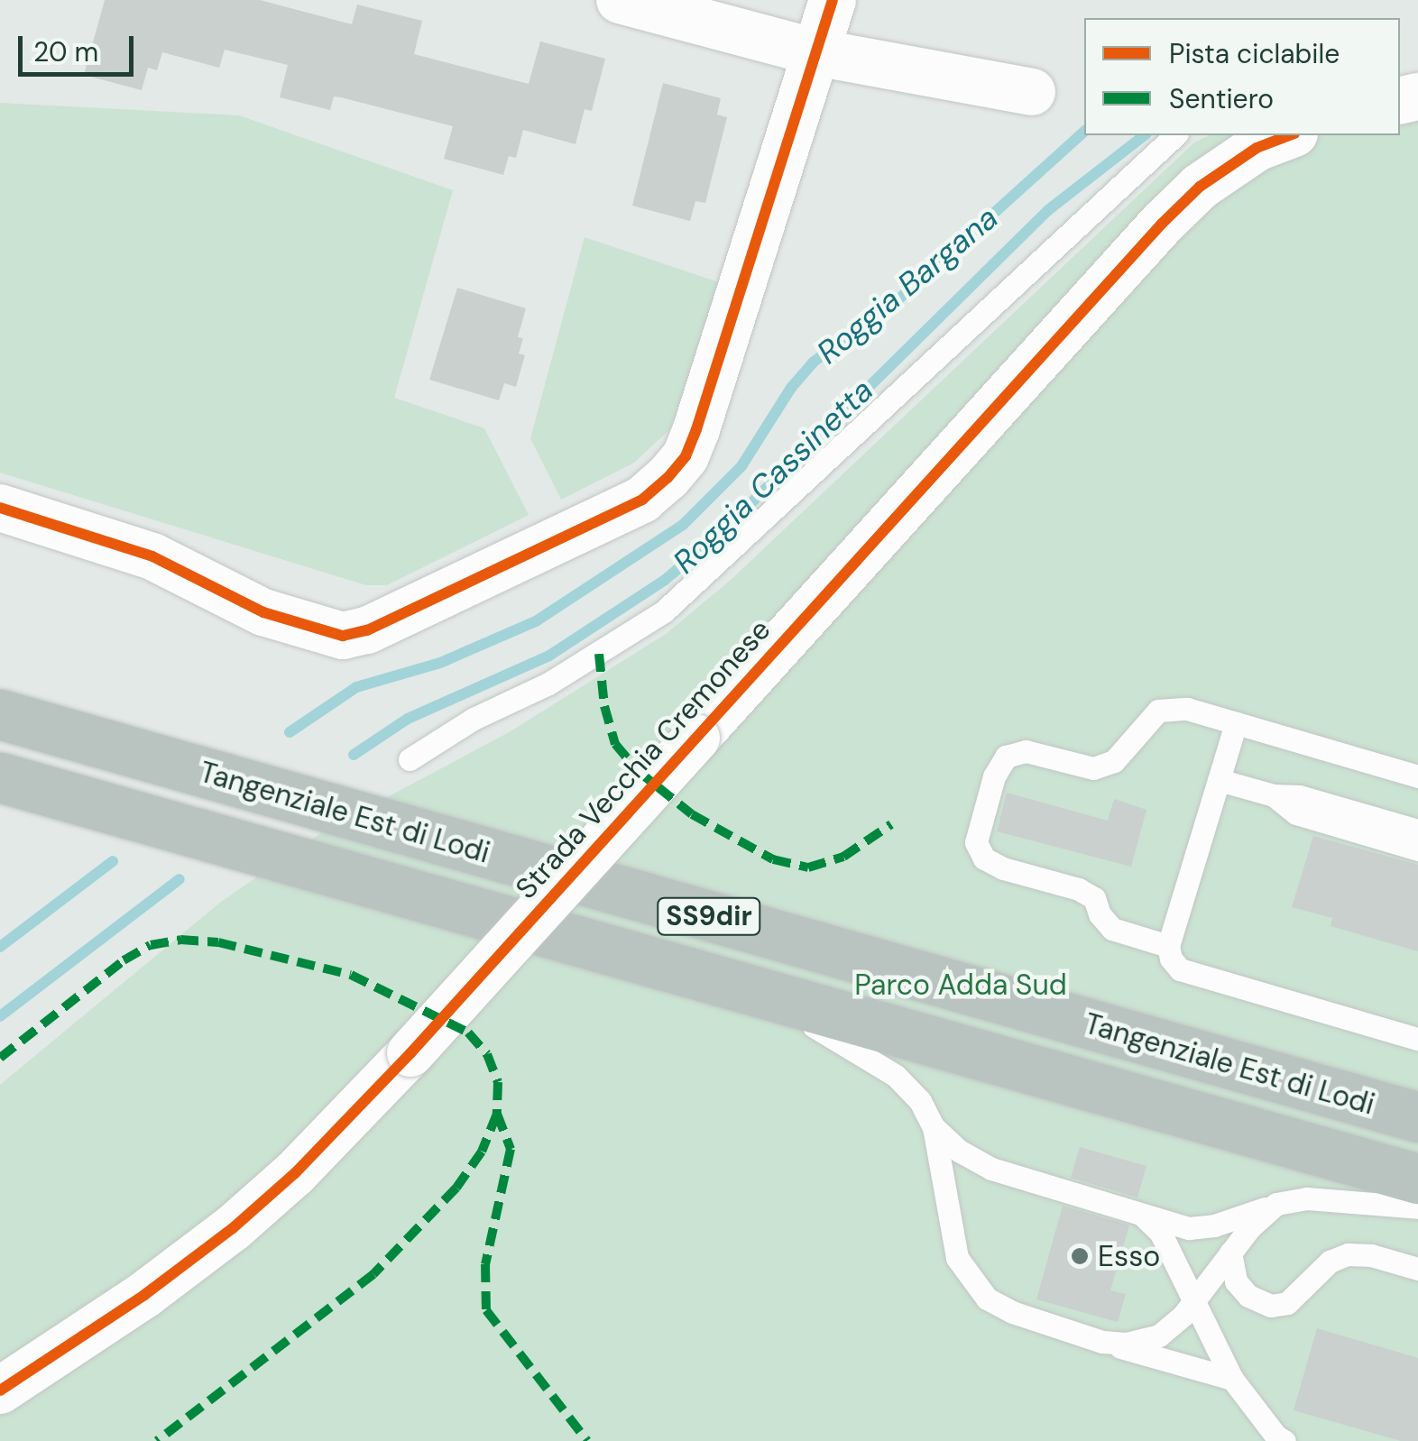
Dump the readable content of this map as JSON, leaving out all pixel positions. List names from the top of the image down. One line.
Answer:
{"streets":{"highway":["Tangenziale Est di Lodi","SS9dir"],"street":["Strada Vecchia Cremonese"]},"water":["Roggia Bargana","Roggia Cassinetta"],"parks":["Parco Adda Sud"],"places":["Esso"],"legend":["Pista ciclabile","Sentiero"],"scale_bar":"20 m"}
